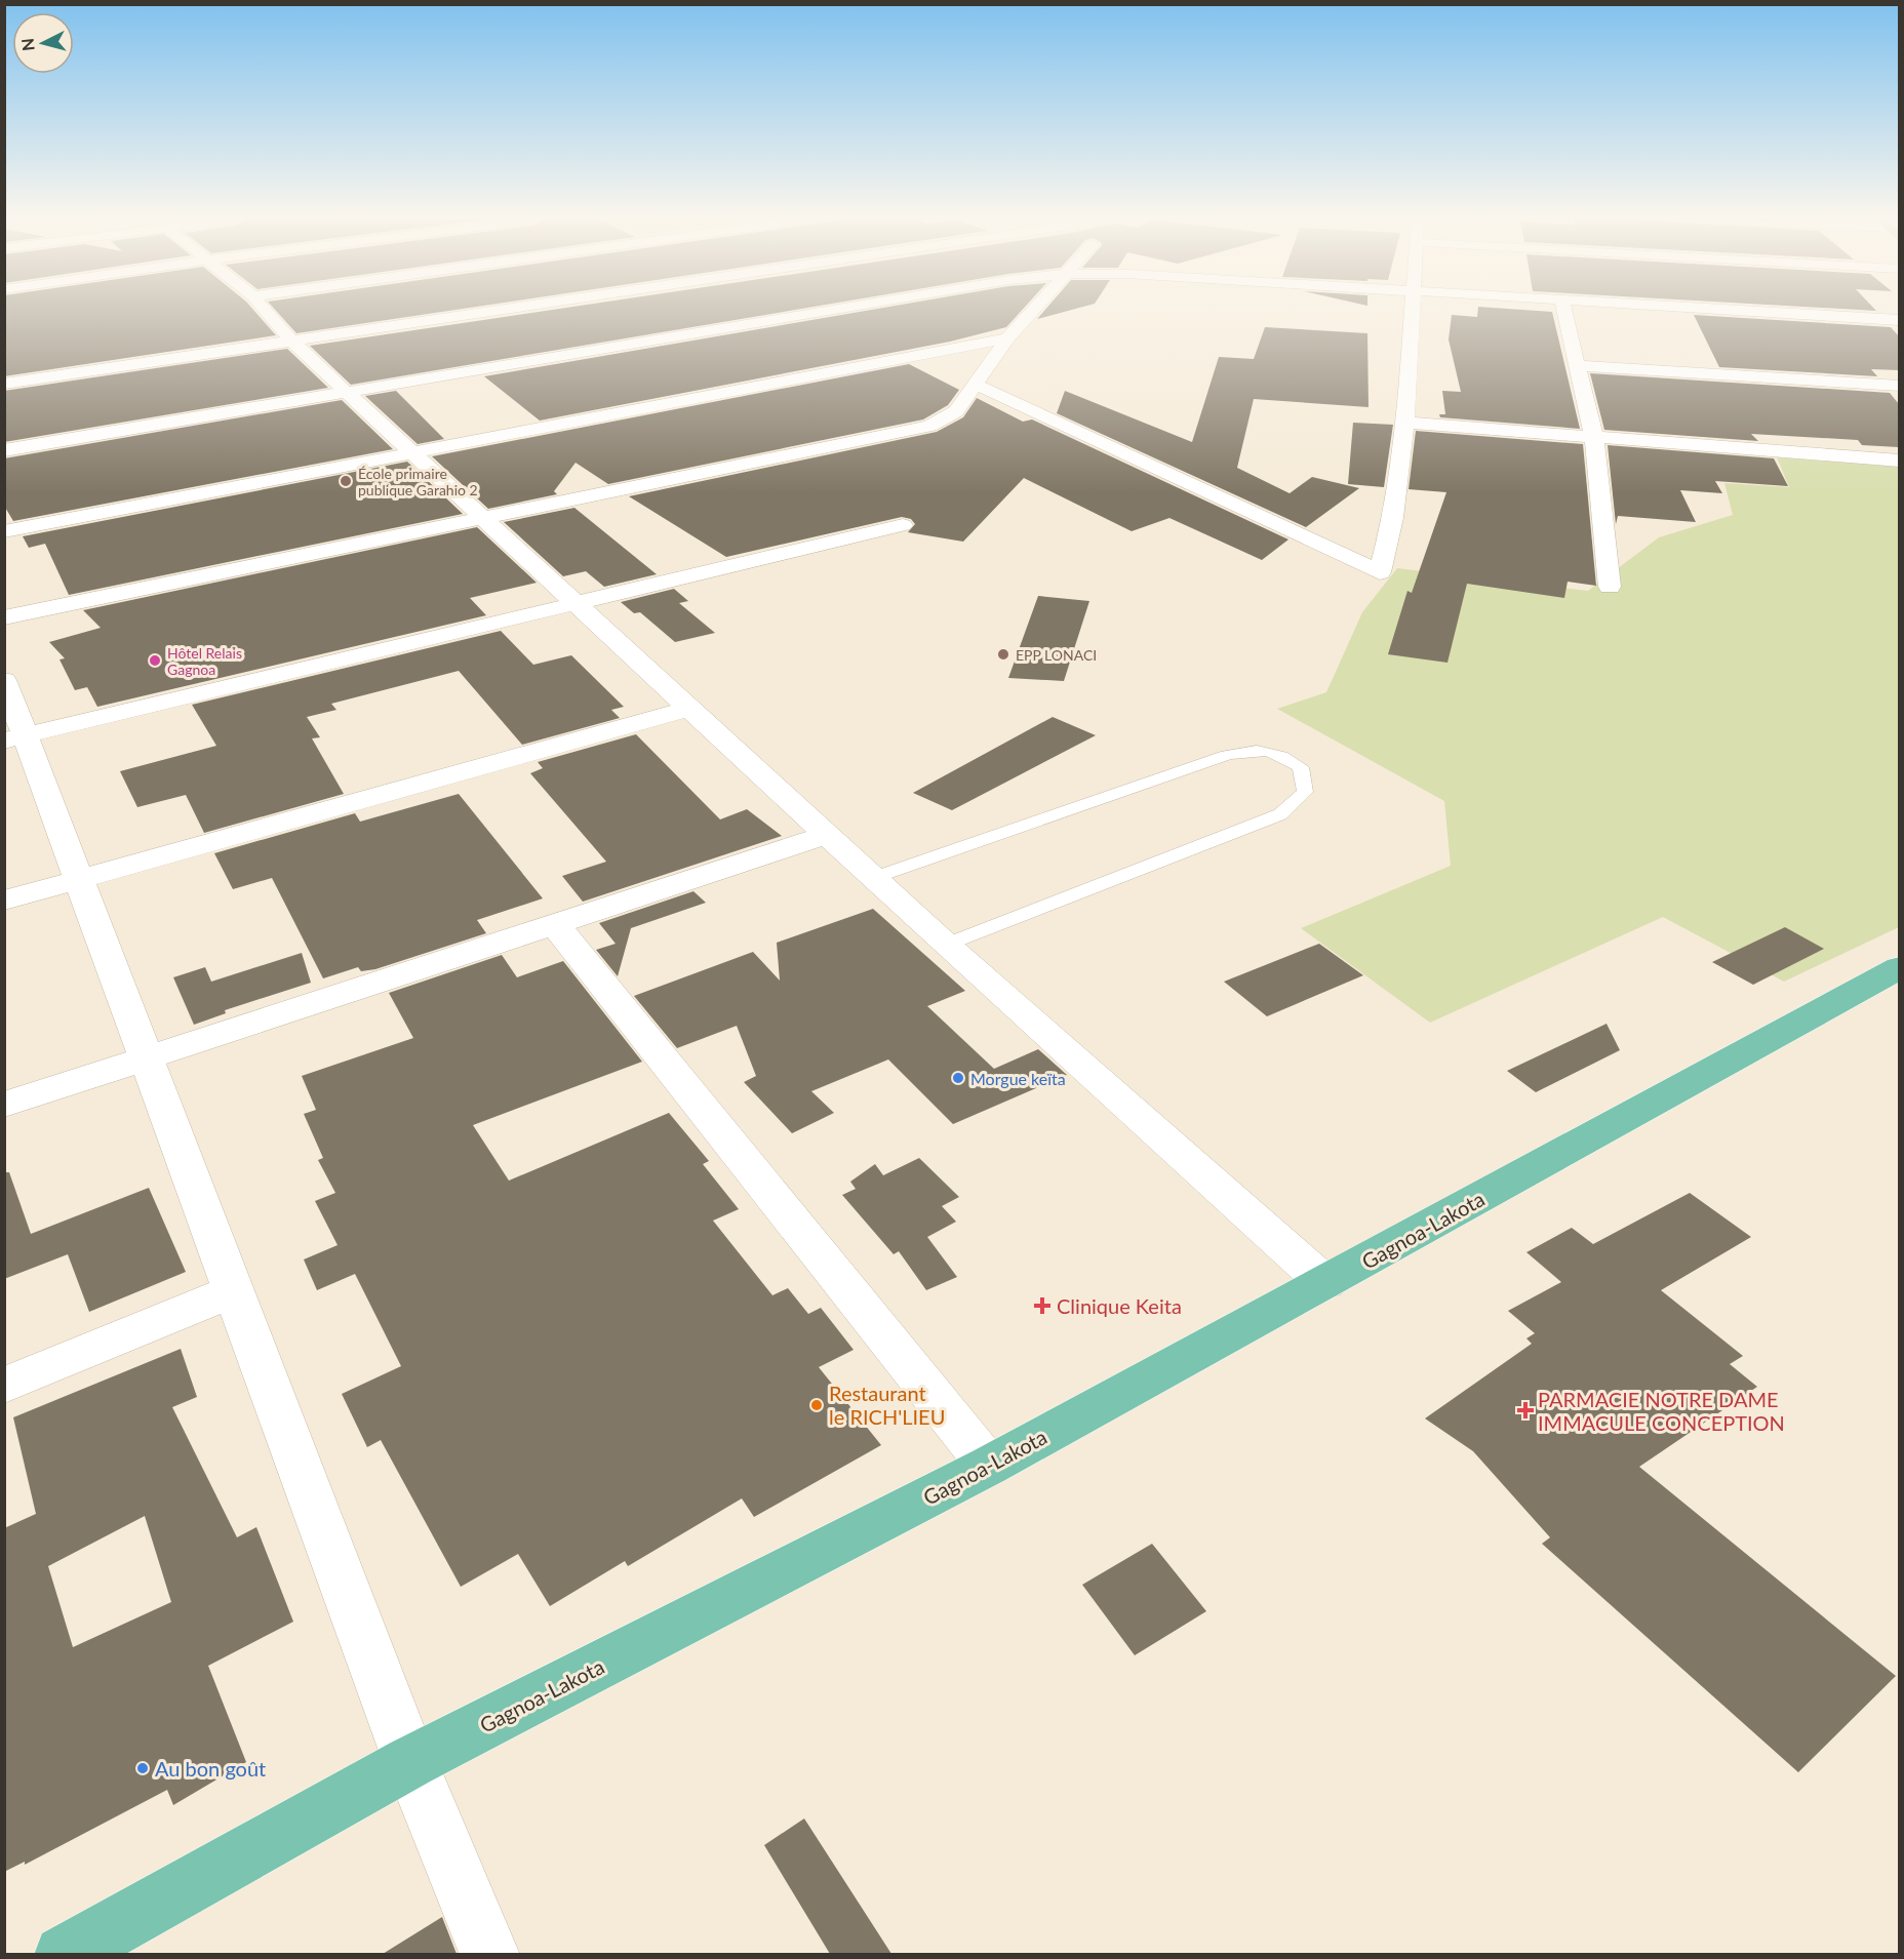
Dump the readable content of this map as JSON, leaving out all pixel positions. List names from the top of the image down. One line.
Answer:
{"streets":{"main road":["Gagnoa-Lakota"]},"places":{"other":["École primaire publique Garahio 2","EPP LONACI","Hôtel Relais Gagnoa","Morgue keïta","Restaurant le RICH'LIEU","Au bon goût"],"health":["Clinique Keita","PARMACIE NOTRE DAME IMMACULE CONCEPTION"]},"north":"left"}
